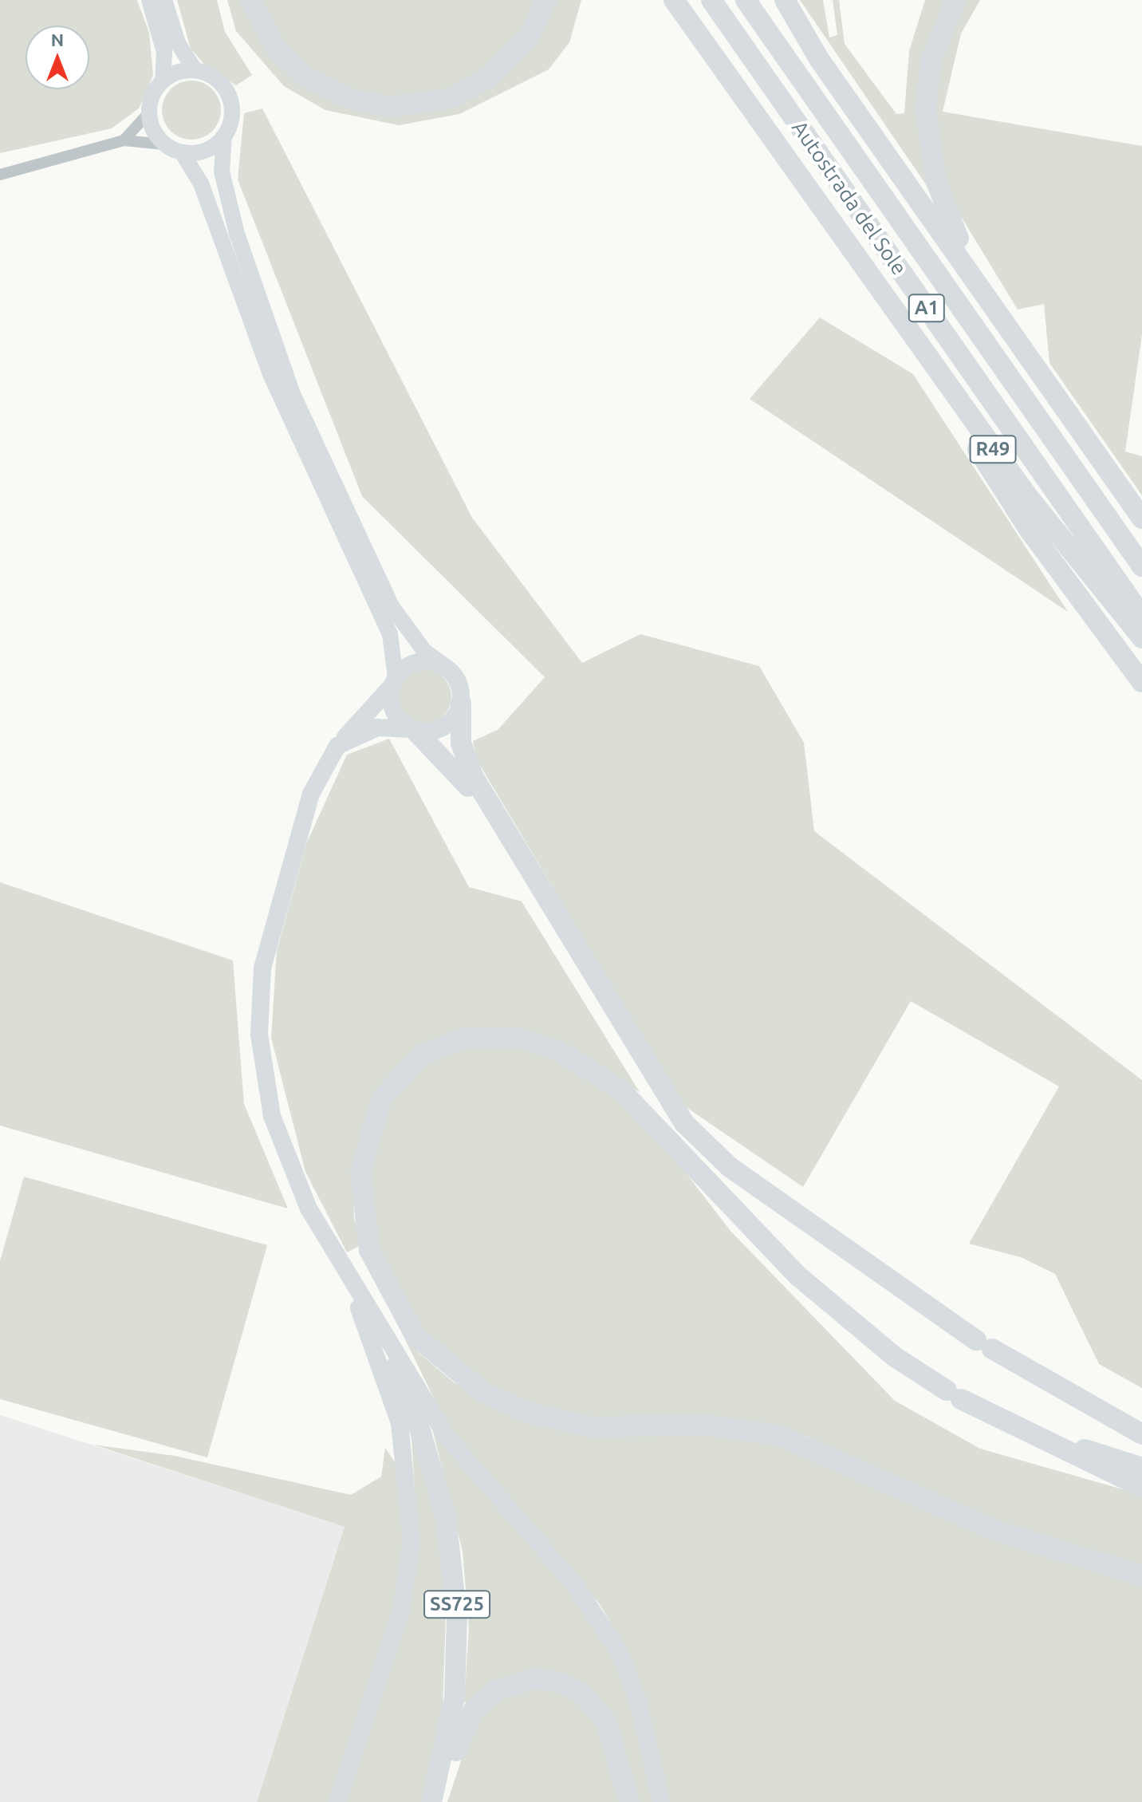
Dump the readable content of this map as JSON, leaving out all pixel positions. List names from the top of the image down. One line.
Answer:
{"streets":{"highway":["Autostrada del Sole","A1","R49","SS725"]},"north":"top"}
